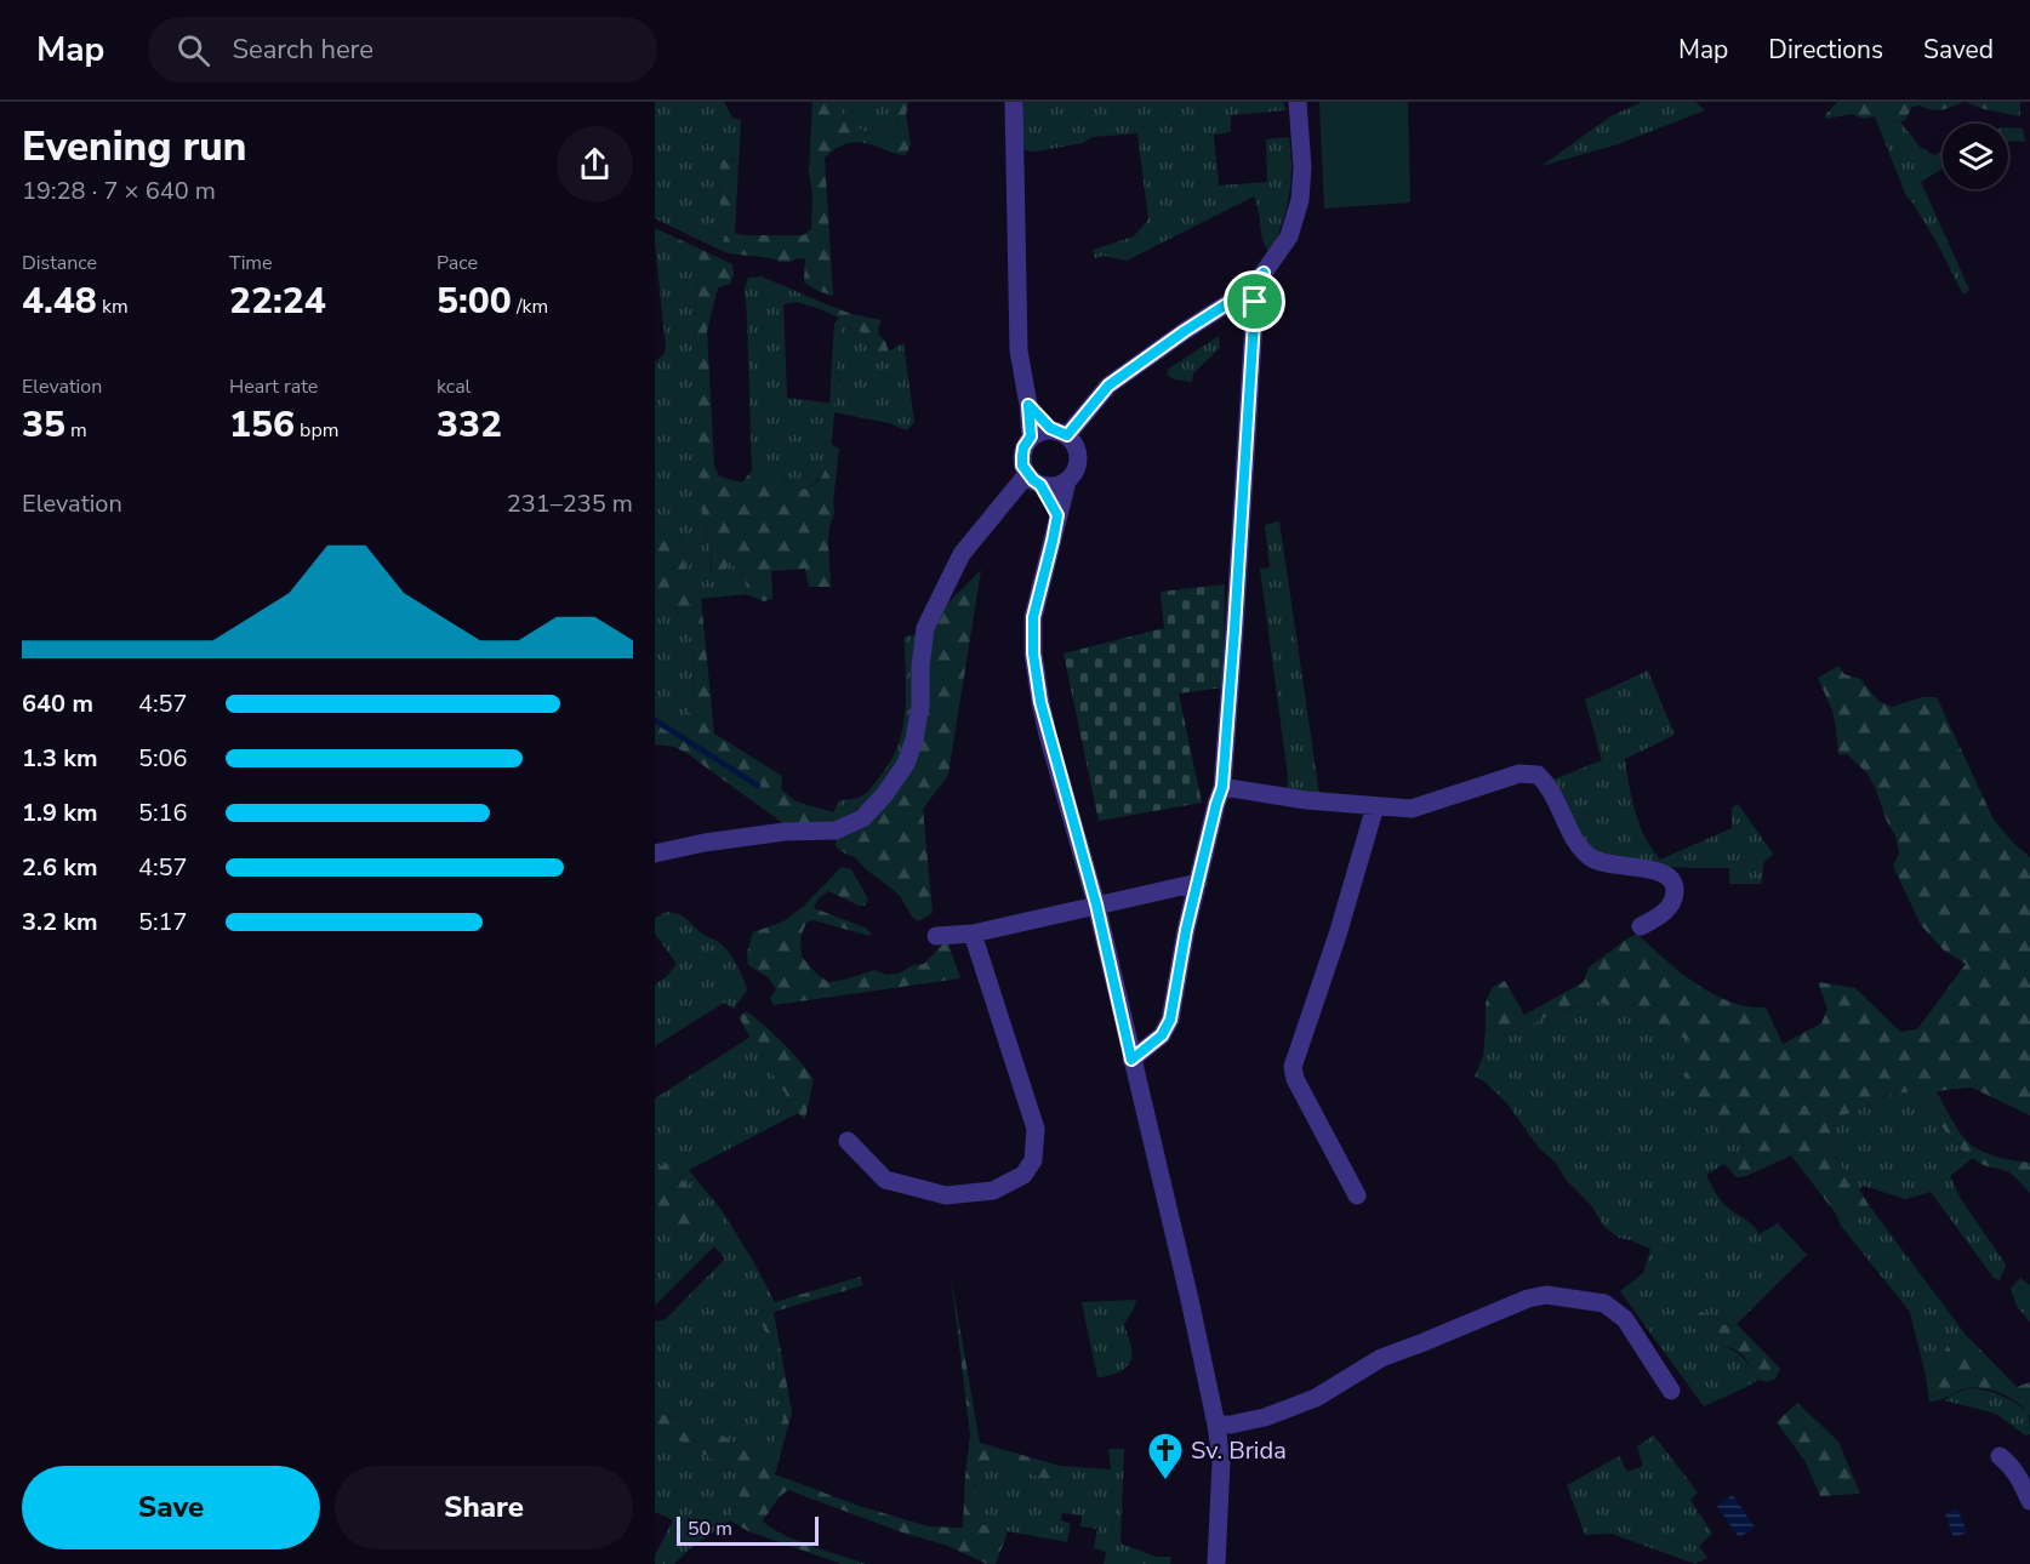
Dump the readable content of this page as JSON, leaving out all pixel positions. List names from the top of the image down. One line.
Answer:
{"places":{"church":["Sv. Brida"]},"scale_bar":"50 m","page":{"header":"Map","search":"Search here","nav":["Map","Directions","Saved"],"heading":["Evening run","19:28 · 7 × 640 m"],"stats":[["Distance","4.48 km"],["Time","22:24"],["Pace","5:00 /km"],["Elevation","35 m"],["Heart rate","156 bpm"],["kcal","332"]],"chart":["Elevation","231–235 m"],"list":[{"name":"640 m","note":"4:57"},{"name":"1.3 km","note":"5:06"},{"name":"1.9 km","note":"5:16"},{"name":"2.6 km","note":"4:57"},{"name":"3.2 km","note":"5:17"}],"buttons":["Save","Share"],"scale":"50 m"}}
